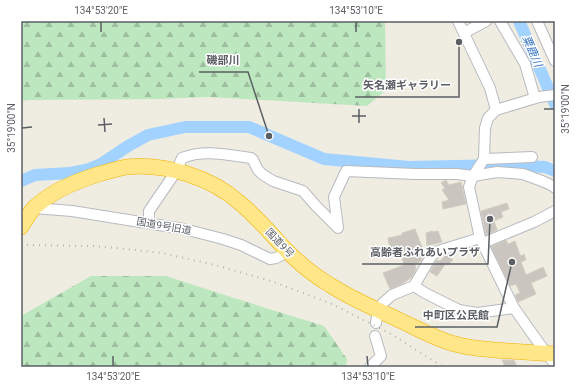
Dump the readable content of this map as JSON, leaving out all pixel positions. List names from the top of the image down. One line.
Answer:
{"streets":{"highway":["国道9号"],"street":["国道9号旧道"]},"crossings":[["国道9号旧道","国道9号"]],"water":["粟鹿川"],"places":["矢名瀬ギャラリー","磯部川","高齢者ふれあいプラザ","中町区公民館"],"coordinates":["134°53'20\"E","134°53'10\"E","35°19'00\"N"]}
